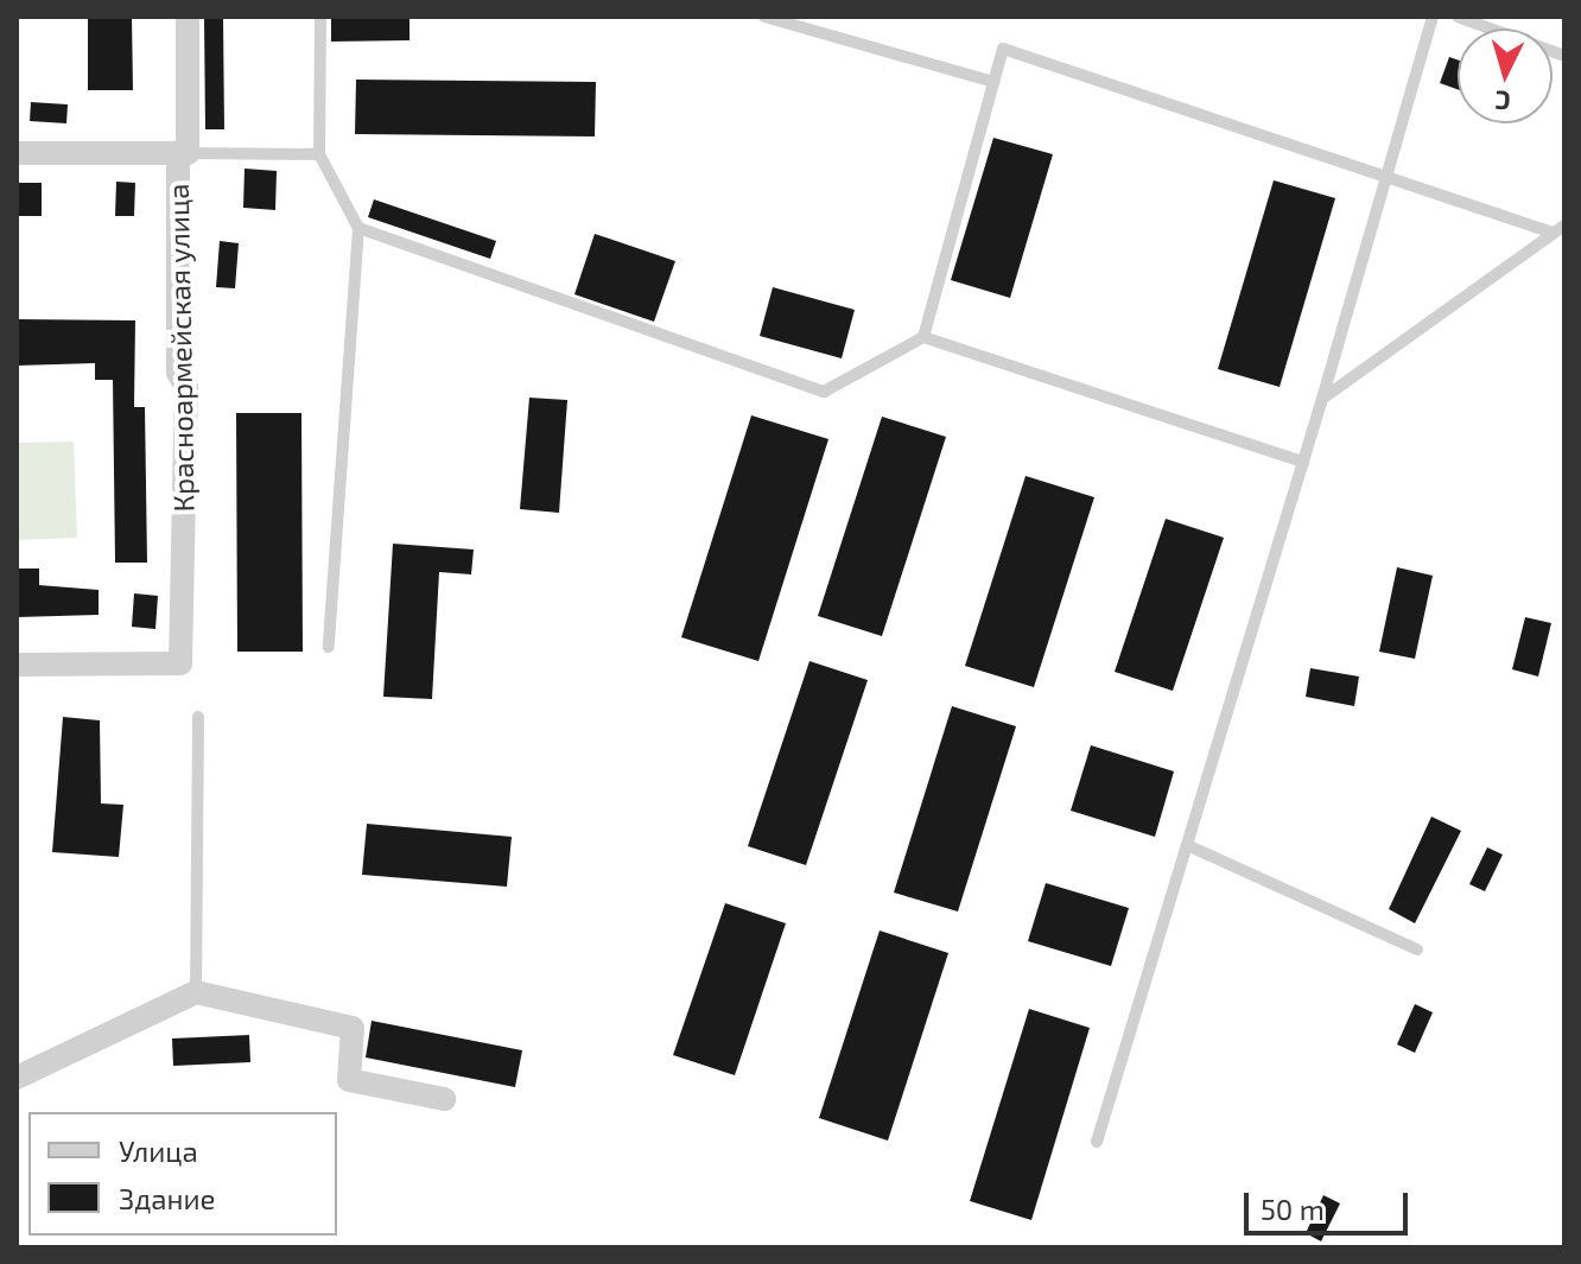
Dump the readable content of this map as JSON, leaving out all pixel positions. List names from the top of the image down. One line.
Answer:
{"streets":{"street":["Красноармейская улица"]},"legend":["Улица","Здание"],"scale_bar":"50 m","north":"bottom"}
